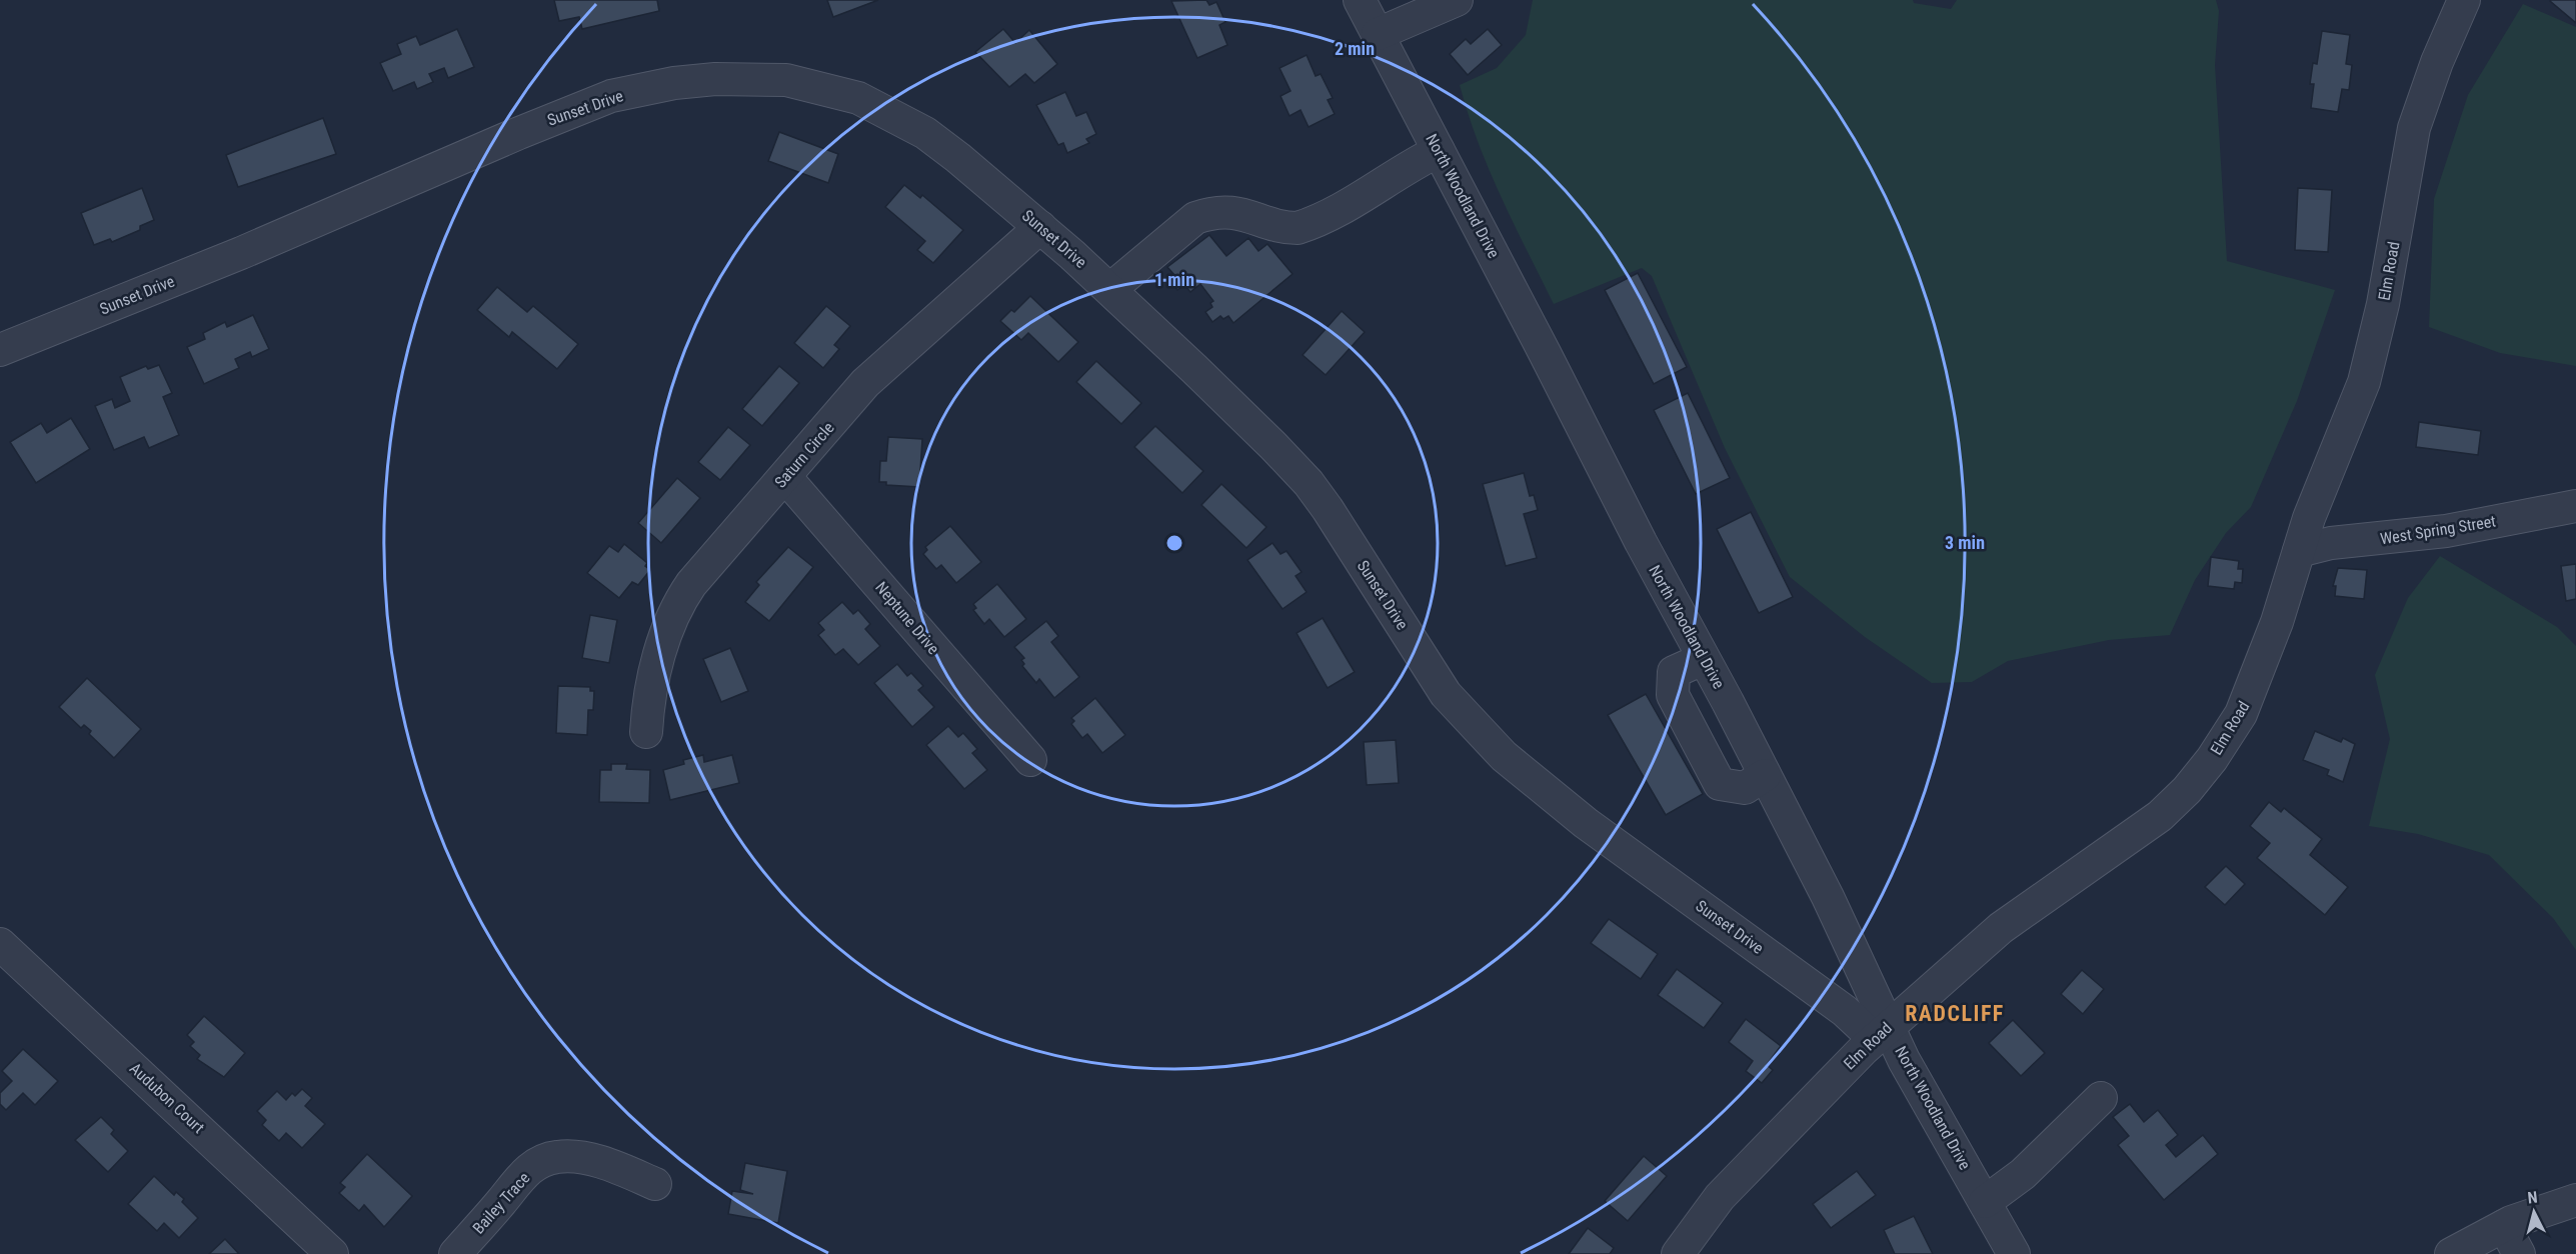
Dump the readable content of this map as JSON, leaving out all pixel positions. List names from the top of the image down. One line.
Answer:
{"streets":{"street":["Sunset Drive","North Woodland Drive","Elm Road","Saturn Circle","West Spring Street","Neptune Drive","Audubon Court","Bailey Trace"]},"crossings":[["Sunset Drive","North Woodland Drive"],["Sunset Drive","Elm Road"],["Sunset Drive","Saturn Circle"],["North Woodland Drive","Elm Road"],["Elm Road","West Spring Street"],["Saturn Circle","Neptune Drive"]],"districts":["RADCLIFF"],"north":"top","rings":["2 min","1 min","3 min"]}
